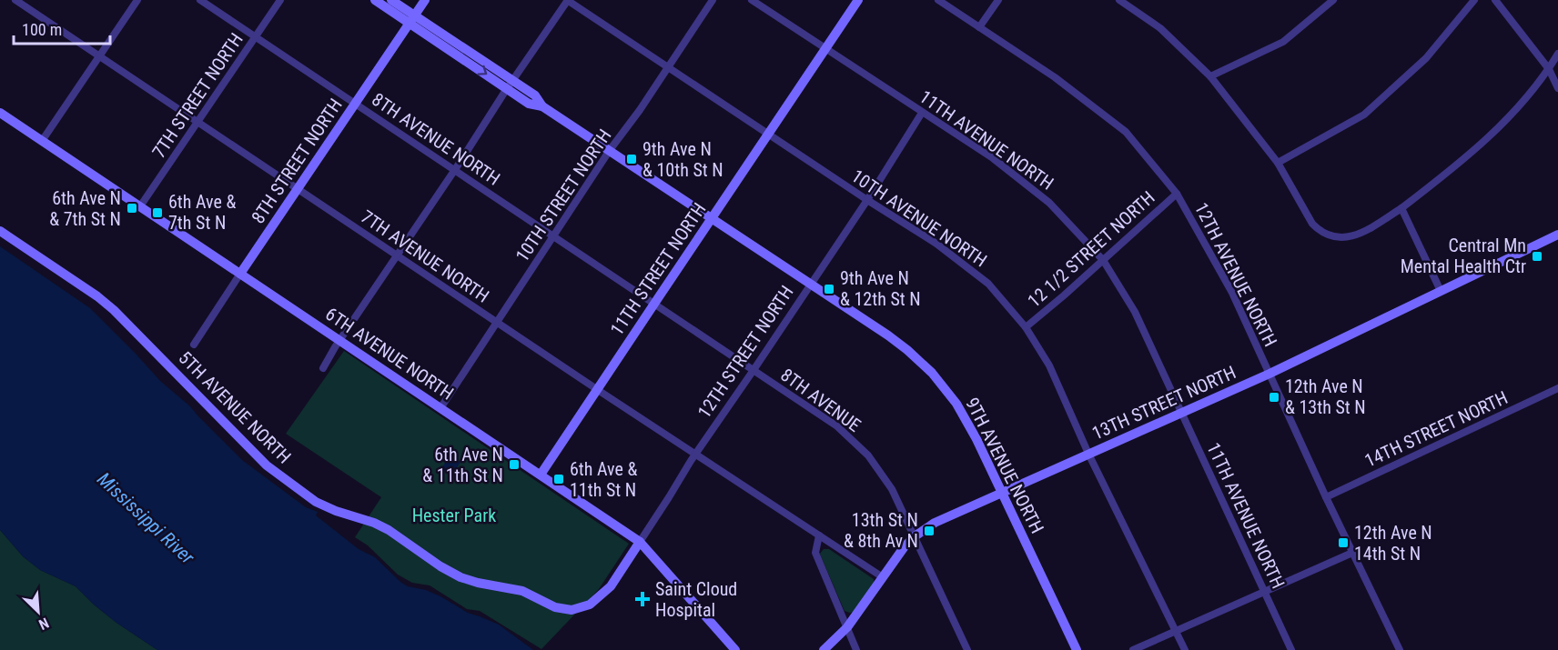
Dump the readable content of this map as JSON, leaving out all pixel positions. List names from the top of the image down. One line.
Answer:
{"streets":{"street":["7TH STREET NORTH","8TH AVENUE NORTH","11TH AVENUE NORTH","8TH STREET NORTH","10TH STREET NORTH","10TH AVENUE NORTH","12 1/2 STREET NORTH","7TH AVENUE NORTH","11TH STREET NORTH","12TH AVENUE NORTH","12TH STREET NORTH","6TH AVENUE NORTH","8TH AVENUE","13TH STREET NORTH","5TH AVENUE NORTH","14TH STREET NORTH","9TH AVENUE NORTH"]},"crossings":[["7TH STREET NORTH","8TH AVENUE NORTH"],["7TH STREET NORTH","7TH AVENUE NORTH"],["7TH STREET NORTH","6TH AVENUE NORTH"],["8TH AVENUE NORTH","8TH STREET NORTH"],["8TH AVENUE NORTH","10TH STREET NORTH"],["8TH AVENUE NORTH","11TH STREET NORTH"],["8TH AVENUE NORTH","8TH AVENUE"],["11TH AVENUE NORTH","12 1/2 STREET NORTH"],["11TH AVENUE NORTH","11TH STREET NORTH"],["11TH AVENUE NORTH","12TH STREET NORTH"],["11TH AVENUE NORTH","13TH STREET NORTH"],["8TH STREET NORTH","7TH AVENUE NORTH"],["8TH STREET NORTH","6TH AVENUE NORTH"],["8TH STREET NORTH","9TH AVENUE NORTH"],["10TH STREET NORTH","10TH AVENUE NORTH"],["10TH STREET NORTH","7TH AVENUE NORTH"],["10TH STREET NORTH","6TH AVENUE NORTH"],["10TH STREET NORTH","9TH AVENUE NORTH"],["10TH AVENUE NORTH","12 1/2 STREET NORTH"],["10TH AVENUE NORTH","11TH STREET NORTH"],["10TH AVENUE NORTH","12TH STREET NORTH"],["10TH AVENUE NORTH","13TH STREET NORTH"],["12 1/2 STREET NORTH","12TH AVENUE NORTH"],["7TH AVENUE NORTH","11TH STREET NORTH"],["7TH AVENUE NORTH","12TH STREET NORTH"],["7TH AVENUE NORTH","13TH STREET NORTH"],["11TH STREET NORTH","6TH AVENUE NORTH"],["11TH STREET NORTH","8TH AVENUE"],["11TH STREET NORTH","9TH AVENUE NORTH"],["12TH AVENUE NORTH","13TH STREET NORTH"],["12TH AVENUE NORTH","14TH STREET NORTH"],["12TH STREET NORTH","6TH AVENUE NORTH"],["12TH STREET NORTH","8TH AVENUE"],["12TH STREET NORTH","5TH AVENUE NORTH"],["12TH STREET NORTH","9TH AVENUE NORTH"],["8TH AVENUE","13TH STREET NORTH"],["13TH STREET NORTH","9TH AVENUE NORTH"]],"water":["Mississippi River"],"parks":["Hester Park"],"places":{"transit":["9th Ave N & 10th St N","6th Ave N & 7th St N","6th Ave & 7th St N","Central Mn Mental Health Ctr","9th Ave N & 12th St N","12th Ave N & 13th St N","6th Ave N & 11th St N","6th Ave & 11th St N","13th St N & 8th Av N","12th Ave N 14th St N"],"health":["Saint Cloud Hospital"]},"scale_bar":"100 m","north":"bottom right"}
